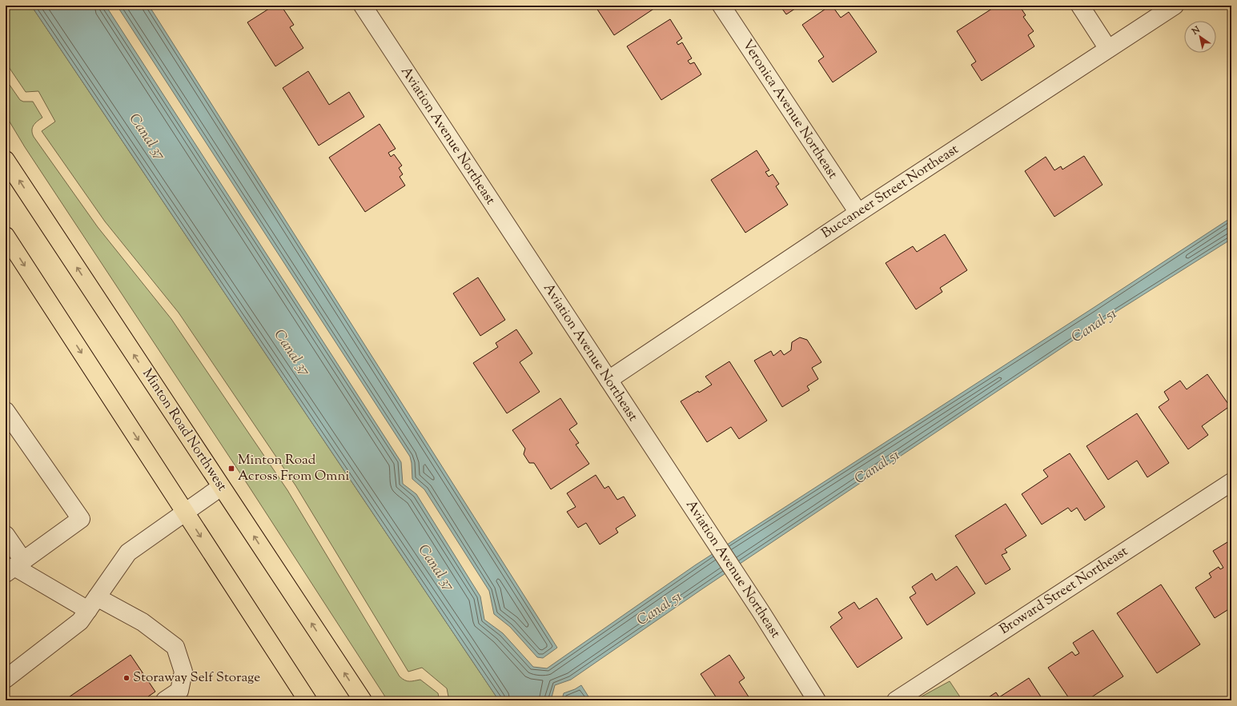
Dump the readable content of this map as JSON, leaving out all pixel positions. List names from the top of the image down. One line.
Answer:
{"streets":{"main road":["Minton Road Northwest"],"street":["Veronica Avenue Northeast","Aviation Avenue Northeast","Buccaneer Street Northeast","Broward Street Northeast"]},"crossings":[["Veronica Avenue Northeast","Buccaneer Street Northeast"],["Aviation Avenue Northeast","Buccaneer Street Northeast"]],"water":["Canal 37","Canal 51"],"places":{"transit":["Minton Road Across From Omni"],"other":["Storaway Self Storage"]},"north":"top left"}
